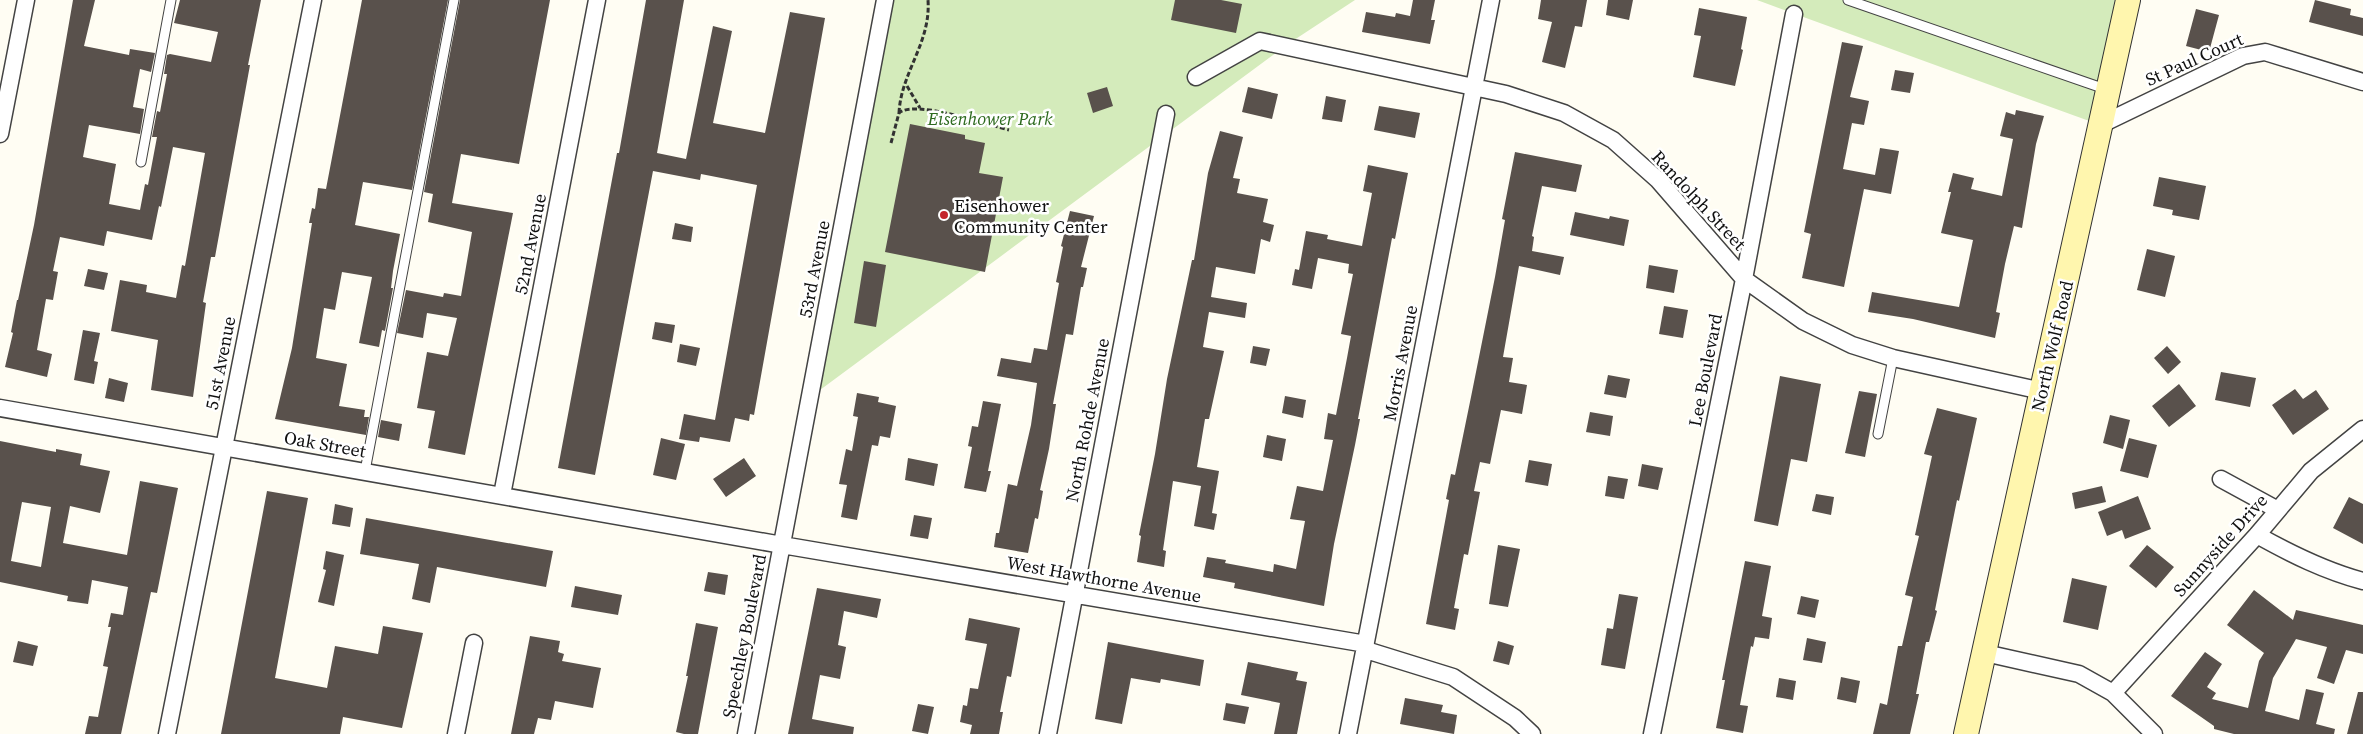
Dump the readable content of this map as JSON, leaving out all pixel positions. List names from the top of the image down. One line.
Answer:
{"streets":{"main road":["North Wolf Road"],"street":["St Paul Court","Randolph Street","52nd Avenue","53rd Avenue","51st Avenue","Morris Avenue","Lee Boulevard","North Rohde Avenue","Oak Street","Sunnyside Drive","West Hawthorne Avenue","Speechley Boulevard"]},"crossings":[["St Paul Court","North Wolf Road"],["Randolph Street","North Wolf Road"],["Randolph Street","Morris Avenue"],["Randolph Street","Lee Boulevard"],["52nd Avenue","Oak Street"],["53rd Avenue","West Hawthorne Avenue"],["53rd Avenue","Speechley Boulevard"],["51st Avenue","Oak Street"],["Morris Avenue","West Hawthorne Avenue"],["North Rohde Avenue","West Hawthorne Avenue"],["Oak Street","West Hawthorne Avenue"],["West Hawthorne Avenue","Speechley Boulevard"]],"parks":["Eisenhower Park"],"places":["Eisenhower Community Center"]}
